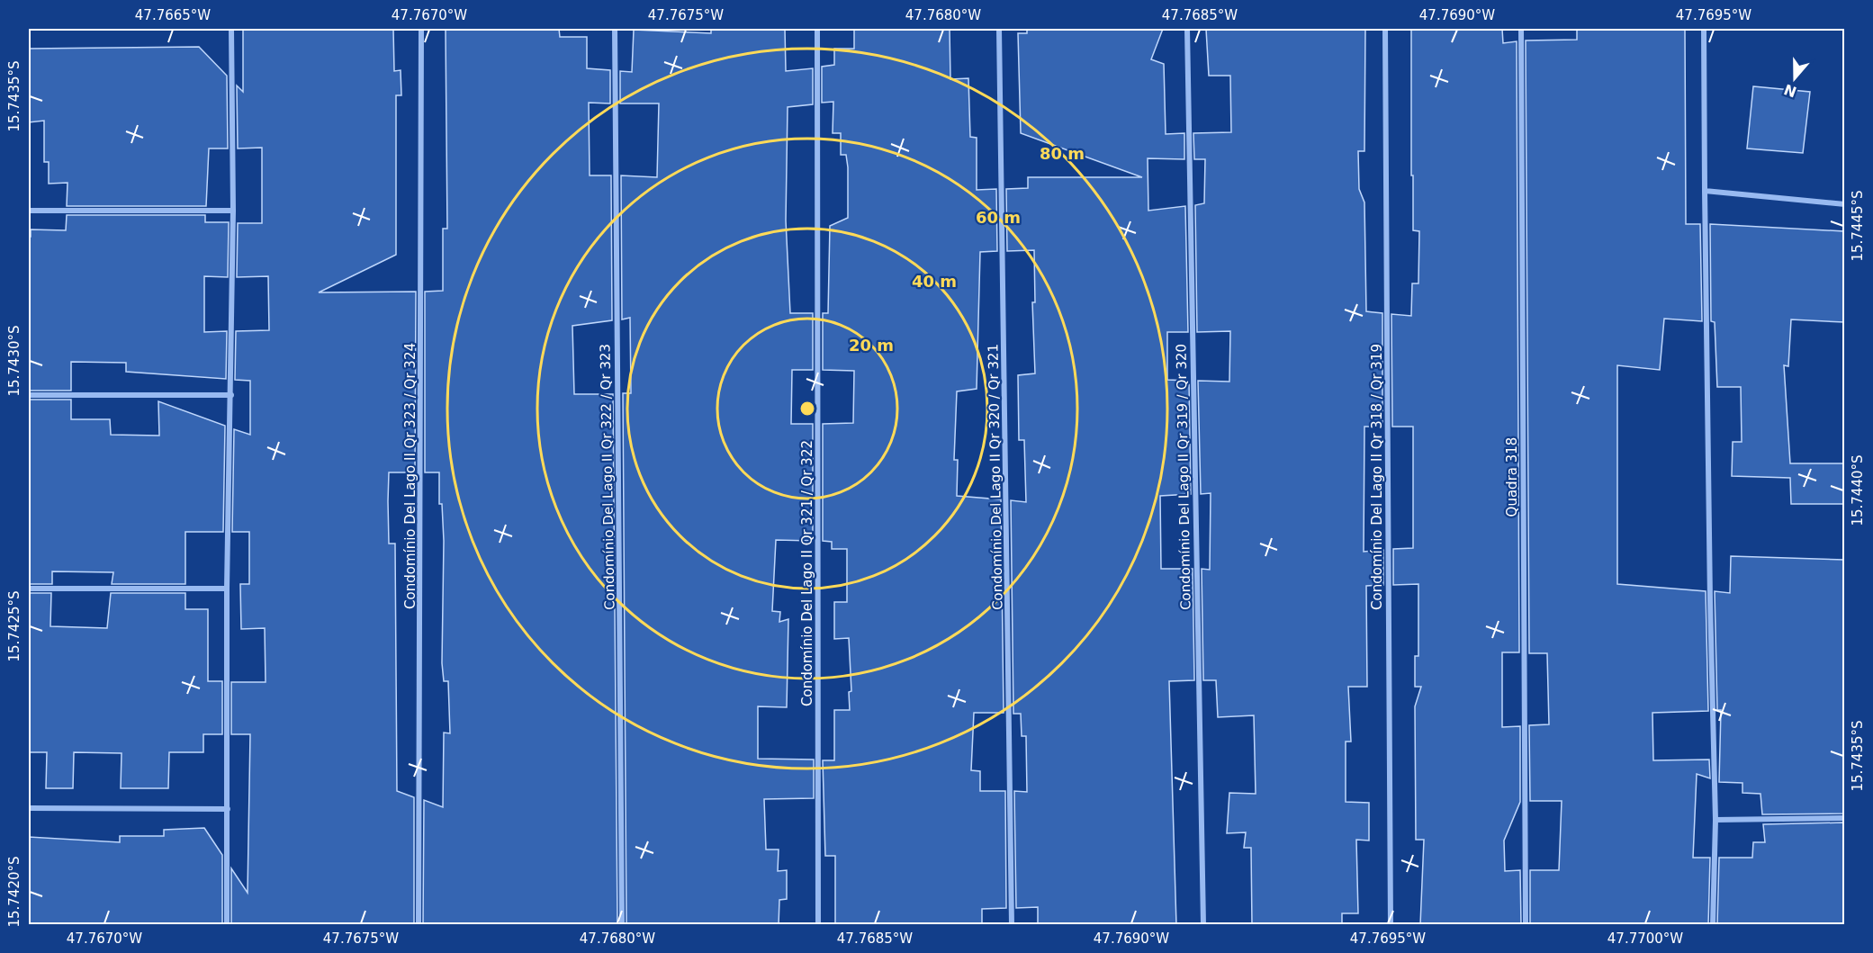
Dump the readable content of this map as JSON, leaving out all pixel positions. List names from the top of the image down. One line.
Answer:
{"streets":{"street":["Condomínio Del Lago II Qr 323 / Qr 324","Condomínio Del Lago II Qr 322 / Qr 323","Condomínio Del Lago II Qr 320 / Qr 321","Condomínio Del Lago II Qr 319 / Qr 320","Condomínio Del Lago II Qr 318 / Qr 319","Quadra 318","Condomínio Del Lago II Qr 321 / Qr 322"]},"north":"bottom","coordinates":["47.7665°W","47.7670°W","47.7675°W","47.7680°W","47.7685°W","47.7690°W","47.7695°W","15.7435°S","15.7445°S","15.7430°S","15.7440°S","15.7425°S","15.7420°S","47.7700°W"],"rings":["80 m","60 m","40 m","20 m"]}
